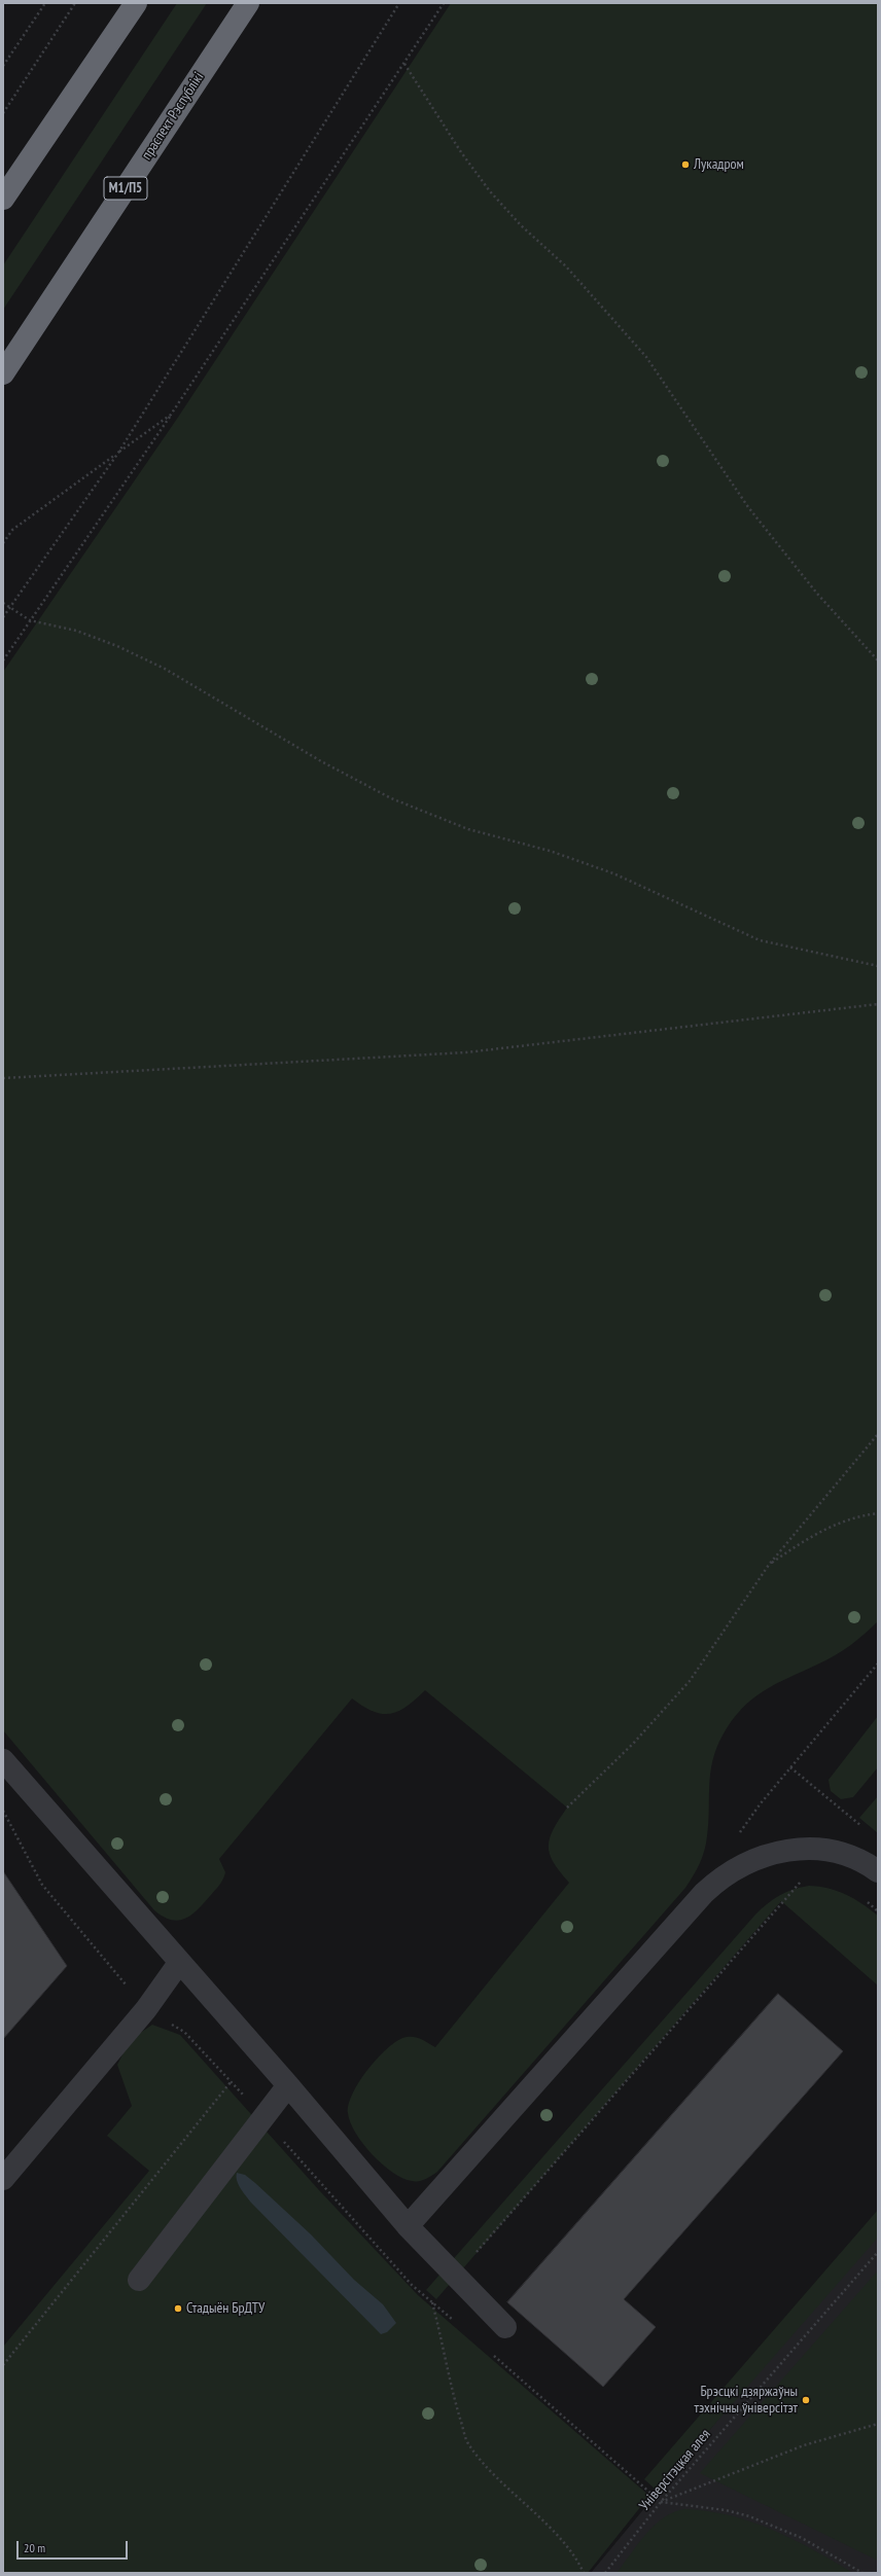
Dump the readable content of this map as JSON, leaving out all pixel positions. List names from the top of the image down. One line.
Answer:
{"streets":{"highway":["праспект Рэспублікі","М1/П5"],"path":["Універсітэцкая алея"]},"places":["Лукадром","Стадыён БрДТУ","Брэсцкі дзяржаўны тэхнічны ўніверсітэт"],"scale_bar":"20 m"}
